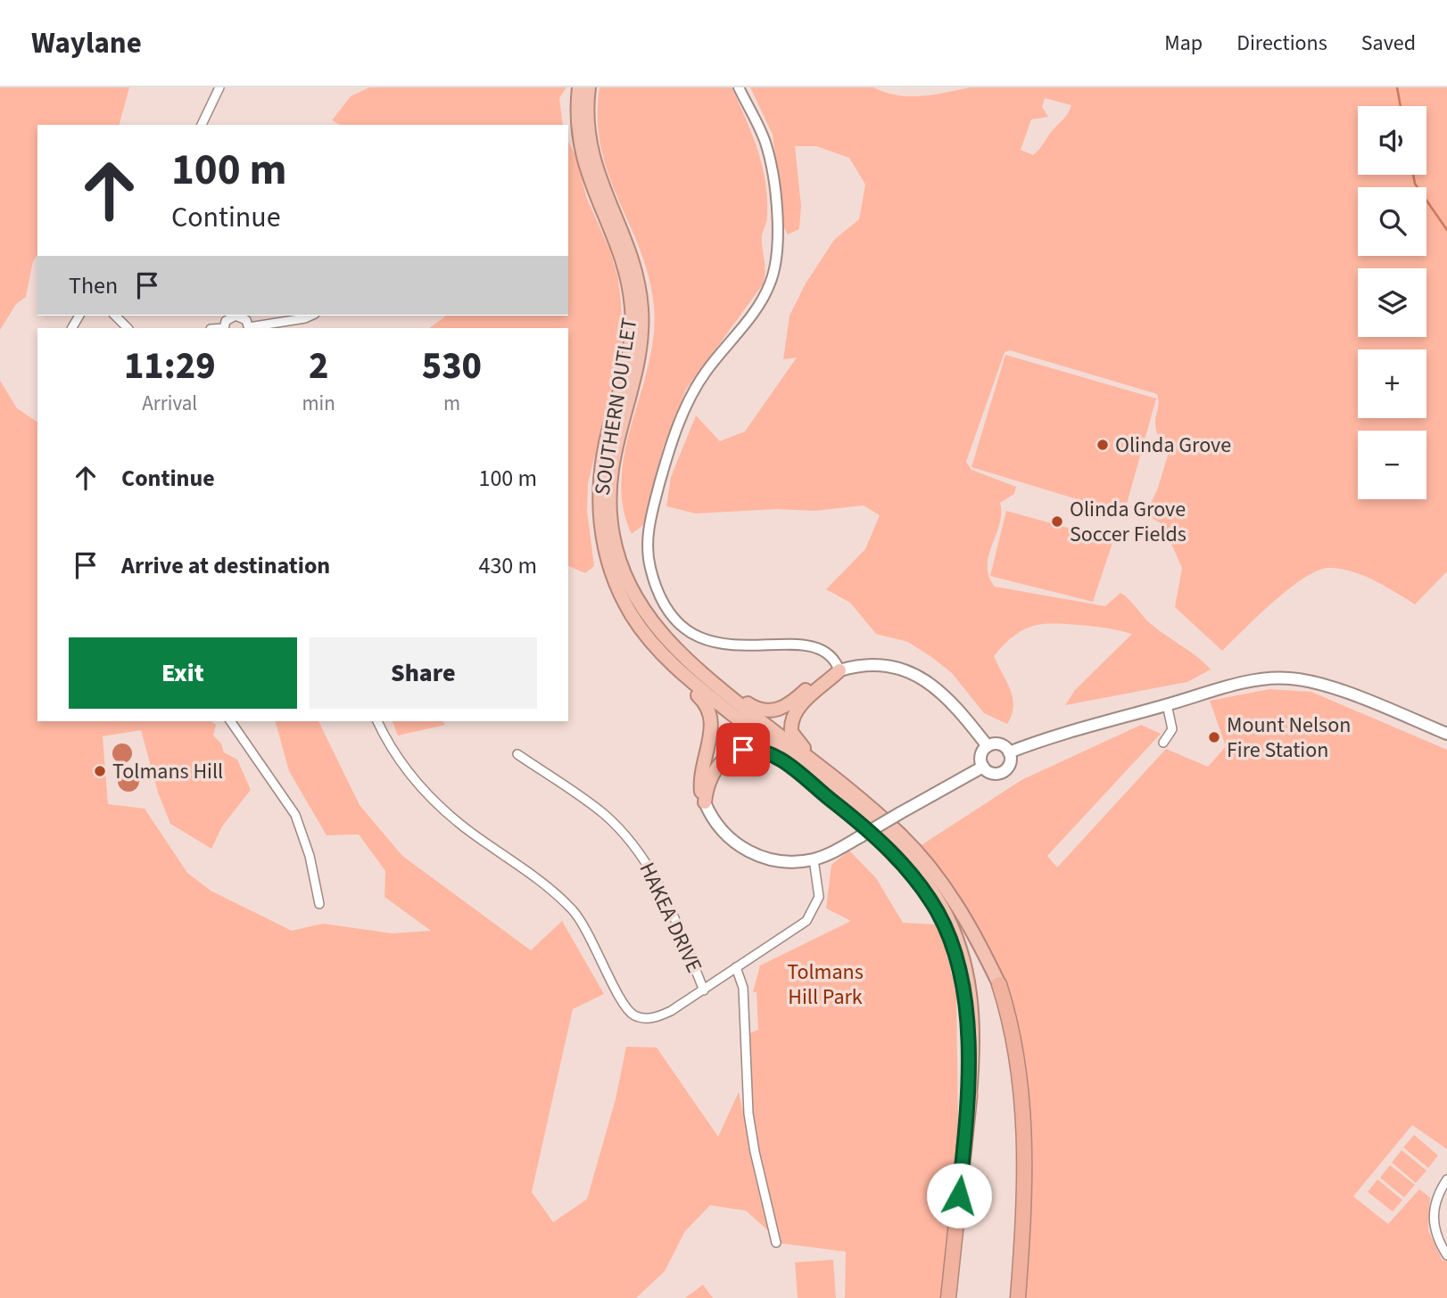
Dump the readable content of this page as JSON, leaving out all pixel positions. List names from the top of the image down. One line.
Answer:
{"streets":{"highway":["SOUTHERN OUTLET"],"street":["HAKEA DRIVE"]},"parks":["Tolmans Hill Park"],"places":["Olinda Grove","Olinda Grove Soccer Fields","Mount Nelson Fire Station","Tolmans Hill"],"page":{"header":"Waylane","nav":["Map","Directions","Saved"],"map_buttons":["+","−"],"turn":["100 m","Continue"],"then":"Then","eta":["11:29","Arrival","2","min","530","m"],"list":[{"name":"Continue","value":"100 m"},{"name":"Arrive at destination","value":"430 m"}],"buttons":["Exit","Share"]}}
